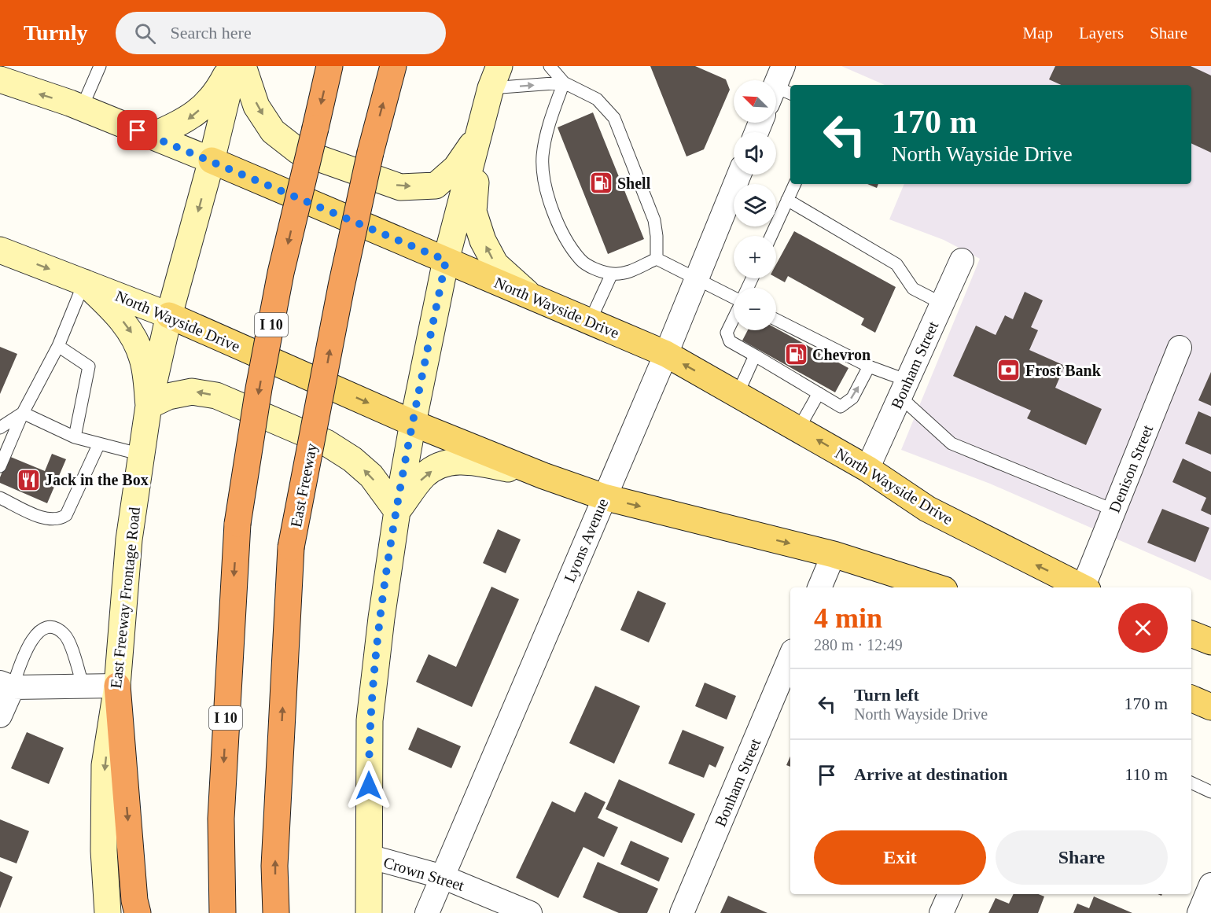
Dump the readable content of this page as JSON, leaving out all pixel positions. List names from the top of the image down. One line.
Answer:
{"streets":{"highway":["I 10","East Freeway"],"main road":["North Wayside Drive","East Freeway Frontage Road"],"street":["Bonham Street","Denison Street","Lyons Avenue","Crown Street"]},"crossings":[["North Wayside Drive","Bonham Street"],["North Wayside Drive","Lyons Avenue"],["North Wayside Drive","East Freeway Frontage Road"],["Lyons Avenue","Crown Street"]],"one_way":["East Freeway Frontage Road"],"places":{"fuel station":["Shell","Chevron"],"bank":["Frost Bank"],"restaurant":["Jack in the Box"]},"north":"top left","page":{"header":"Turnly","search":"Search here","nav":["Map","Layers","Share"],"map_buttons":["+","−"],"turn":["170 m","North Wayside Drive"],"heading":["4 min","280 m · 12:49"],"list":[{"name":"Turn left","note":"North Wayside Drive","value":"170 m"},{"name":"Arrive at destination","value":"110 m"}],"buttons":["Exit","Share"]}}
